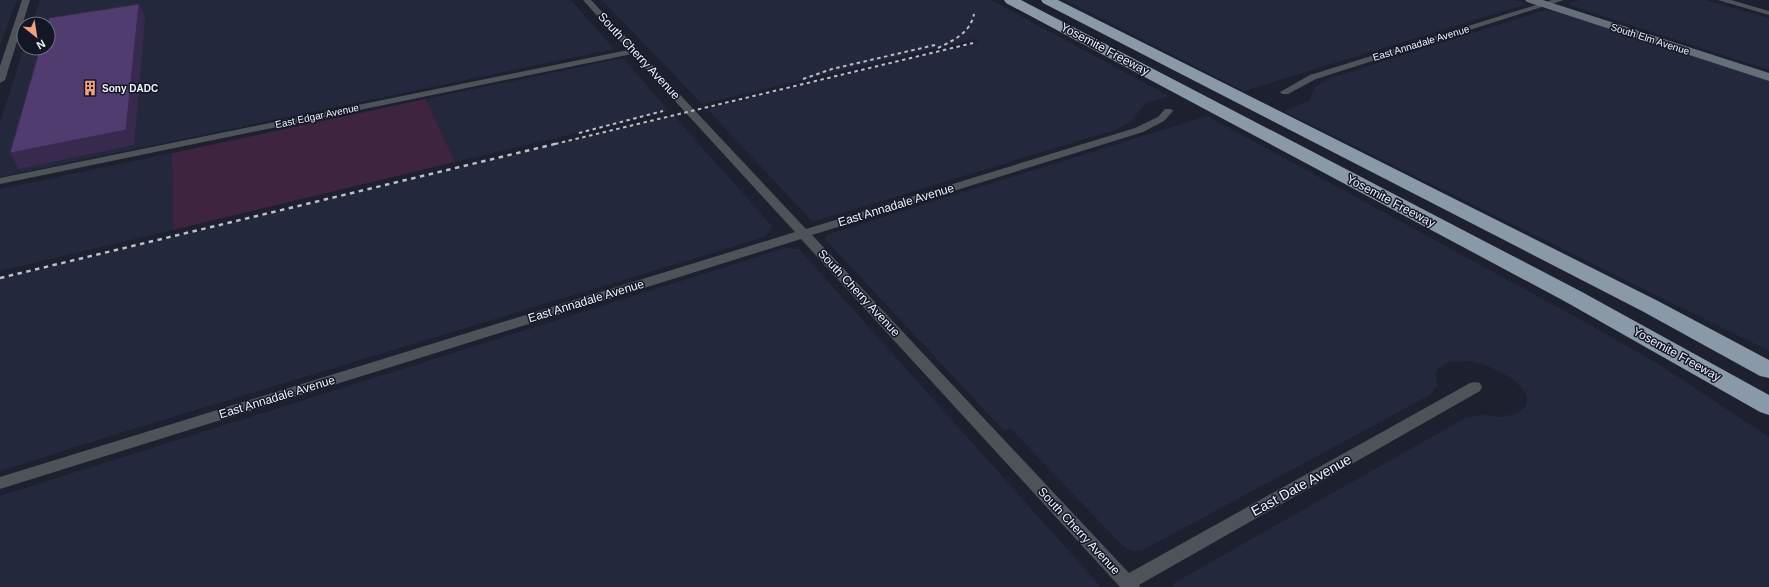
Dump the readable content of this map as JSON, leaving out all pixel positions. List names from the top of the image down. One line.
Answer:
{"streets":{"highway":["Yosemite Freeway"],"main road":["South Elm Avenue"],"street":["East Annadale Avenue","South Cherry Avenue","East Edgar Avenue","East Date Avenue"]},"crossings":[["South Elm Avenue","East Annadale Avenue"],["East Annadale Avenue","South Cherry Avenue"],["South Cherry Avenue","East Edgar Avenue"],["South Cherry Avenue","East Date Avenue"]],"places":{"building":["Sony DADC"]},"north":"bottom right"}
